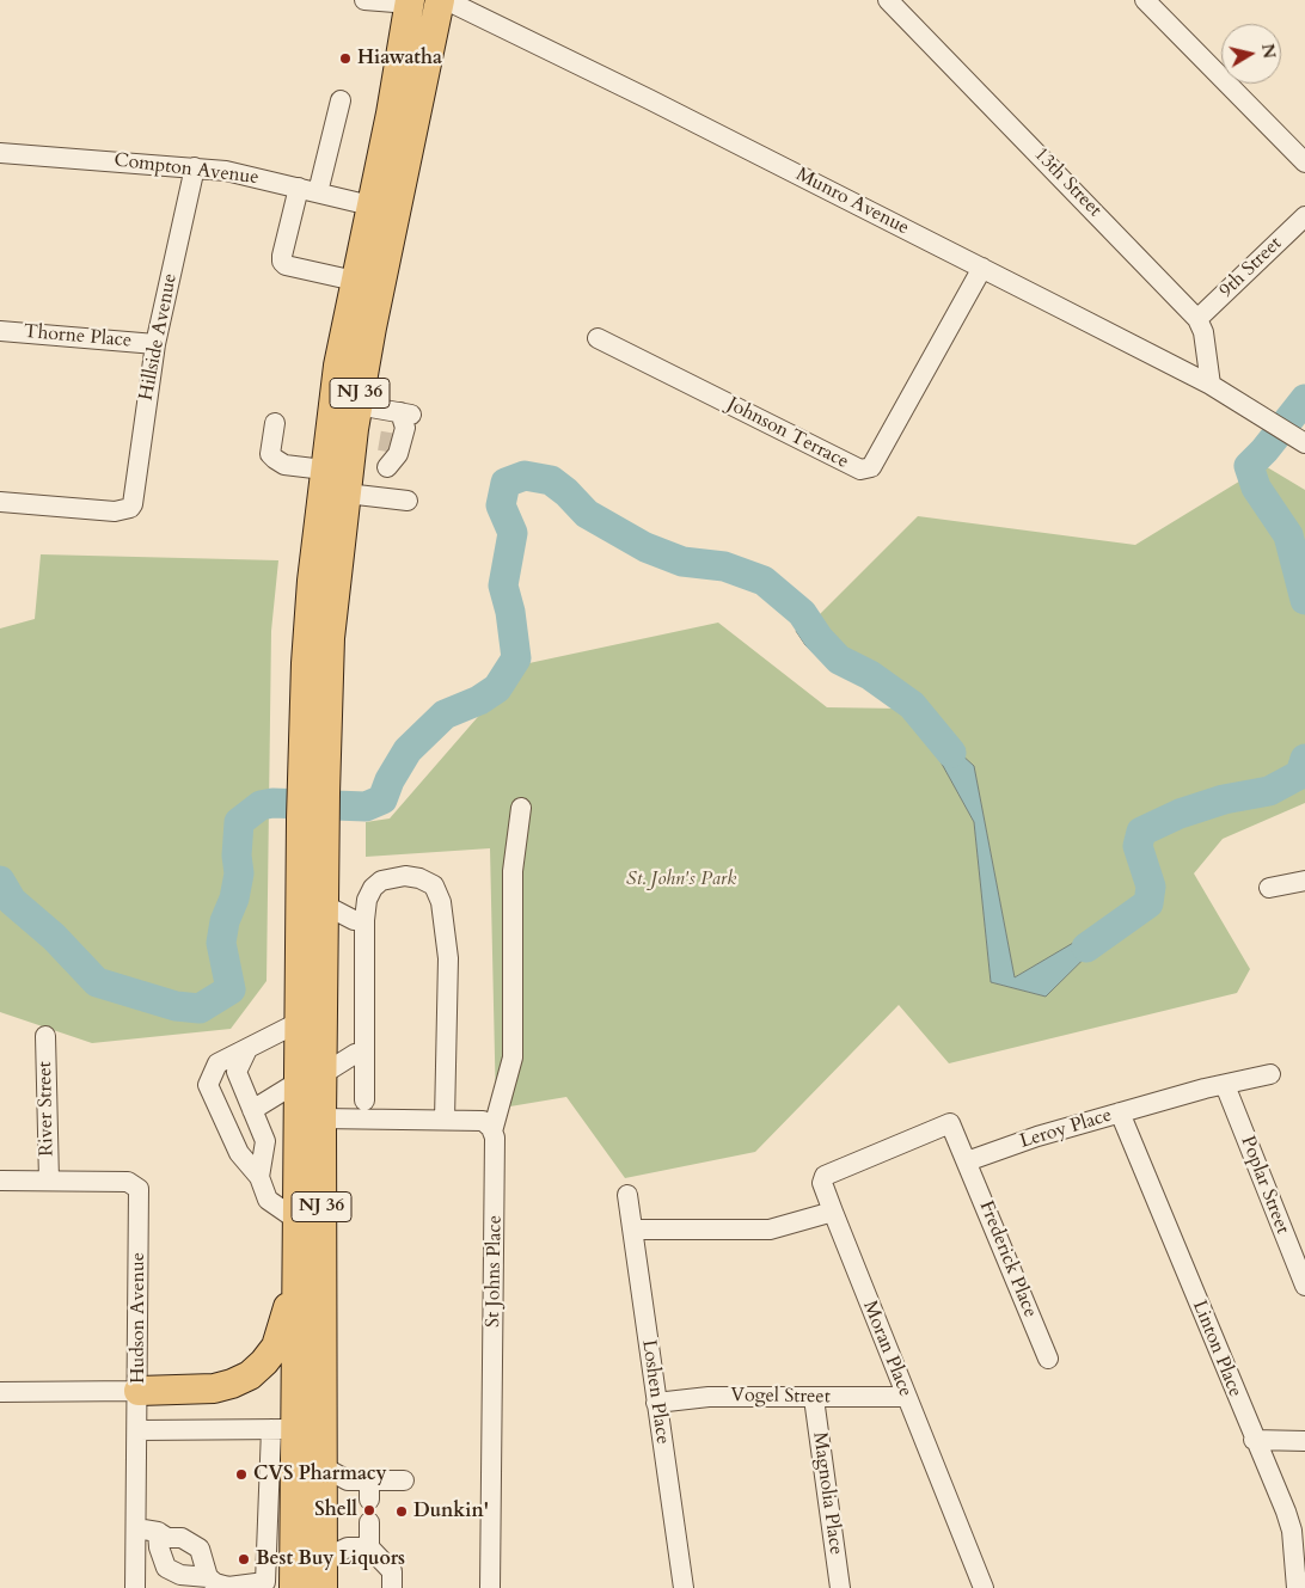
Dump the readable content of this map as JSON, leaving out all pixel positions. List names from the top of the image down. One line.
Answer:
{"streets":{"highway":["NJ 36"],"street":["Compton Avenue","13th Street","Munro Avenue","9th Street","Thorne Place","Hillside Avenue","Johnson Terrace","River Street","Leroy Place","Poplar Street","Frederick Place","St Johns Place","Hudson Avenue","Moran Place","Linton Place","Loshen Place","Vogel Street","Magnolia Place"]},"crossings":[["Compton Avenue","Hillside Avenue"],["Compton Avenue","NJ 36"],["13th Street","Munro Avenue"],["13th Street","9th Street"],["Munro Avenue","Johnson Terrace"],["Thorne Place","Hillside Avenue"],["River Street","Hudson Avenue"],["Leroy Place","Poplar Street"],["Leroy Place","Frederick Place"],["Leroy Place","Moran Place"],["Leroy Place","Linton Place"],["Frederick Place","Moran Place"],["Moran Place","Vogel Street"],["Loshen Place","Vogel Street"],["Vogel Street","Magnolia Place"]],"parks":["St. John's Park"],"places":["Hiawatha","CVS Pharmacy","Shell","Dunkin'","Best Buy Liquors"],"north":"right"}
